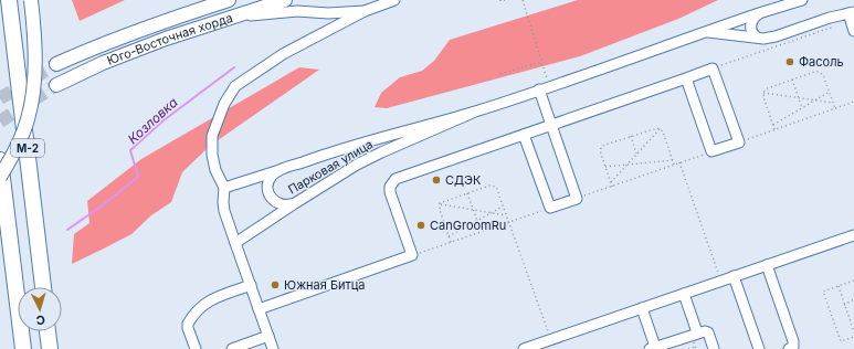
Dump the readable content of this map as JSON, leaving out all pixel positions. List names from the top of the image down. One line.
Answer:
{"streets":{"highway":["М-2"],"main road":["Юго-Восточная хорда"],"street":["Парковая улица"]},"water":["Козловка"],"places":["Фасоль","СДЭК","CanGroomRu","Южная Битца"],"north":"bottom"}
